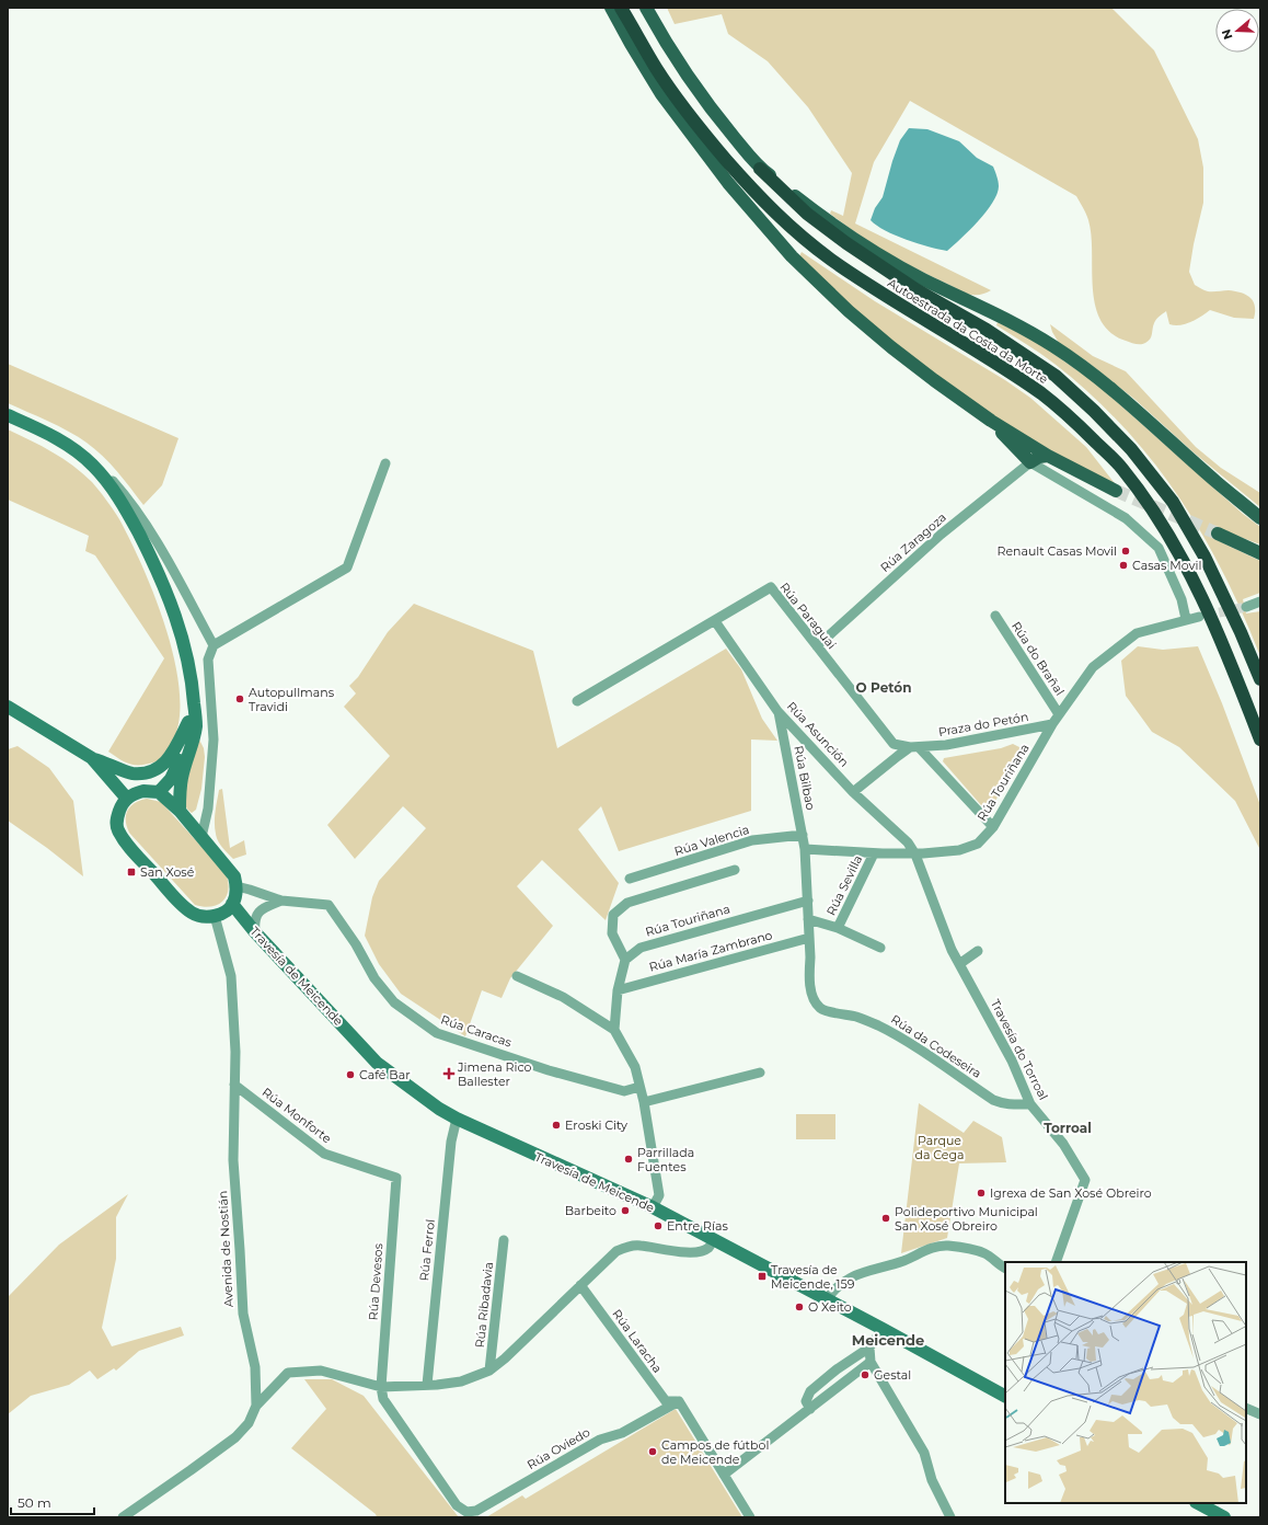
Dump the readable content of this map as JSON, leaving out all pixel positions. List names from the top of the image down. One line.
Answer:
{"streets":{"highway":["Autoestrada da Costa da Morte"],"main road":["Travesía de Meicende"],"street":["Rúa Zaragoza","Rúa Paraguai","Rúa do Brañal","Praza do Petón","Rúa Asunción","Rúa Bilbao","Rúa Touriñana","Rúa Valencia","Rúa Sevilla","Rúa María Zambrano","Rúa Caracas","Rúa da Codeseira","Travesía do Torroal","Rúa Monforte","Avenida de Nostián","Rúa Ferrol","Rúa Devesos","Rúa Ribadavia","Rúa Laracha","Rúa Oviedo"]},"crossings":[["Rúa Zaragoza","Rúa Paraguai"],["Rúa Paraguai","Praza do Petón"],["Rúa Paraguai","Rúa Asunción"],["Rúa do Brañal","Rúa Touriñana"],["Praza do Petón","Rúa Touriñana"],["Rúa Asunción","Rúa Bilbao"],["Rúa Asunción","Rúa Touriñana"],["Rúa Asunción","Travesía do Torroal"],["Rúa Bilbao","Rúa Touriñana"],["Rúa Bilbao","Rúa Valencia"],["Rúa Touriñana","Rúa Sevilla"],["Rúa Touriñana","Travesía do Torroal"],["Rúa María Zambrano","Rúa da Codeseira"],["Travesía de Meicende","Rúa Caracas"],["Travesía de Meicende","Rúa Ferrol"],["Rúa da Codeseira","Travesía do Torroal"],["Rúa Monforte","Avenida de Nostián"],["Rúa Monforte","Rúa Devesos"],["Rúa Devesos","Rúa Oviedo"],["Rúa Laracha","Rúa Oviedo"]],"districts":["O Petón","Torroal","Meicende"],"parks":["Parque da Cega"],"places":{"other":["Renault Casas Movil","Casas Movil","Autopullmans Travidi","Café Bar","Eroski City","Parrillada Fuentes","Igrexa de San Xosé Obreiro","Barbeito","Polideportivo Municipal San Xosé Obreiro","Entre Rías","O Xeito","Gestal","Campos de fútbol de Meicende"],"transit":["San Xosé","Travesía de Meicende, 159"],"health":["Jimena Rico Ballester"]},"scale_bar":"50 m","north":"left"}
